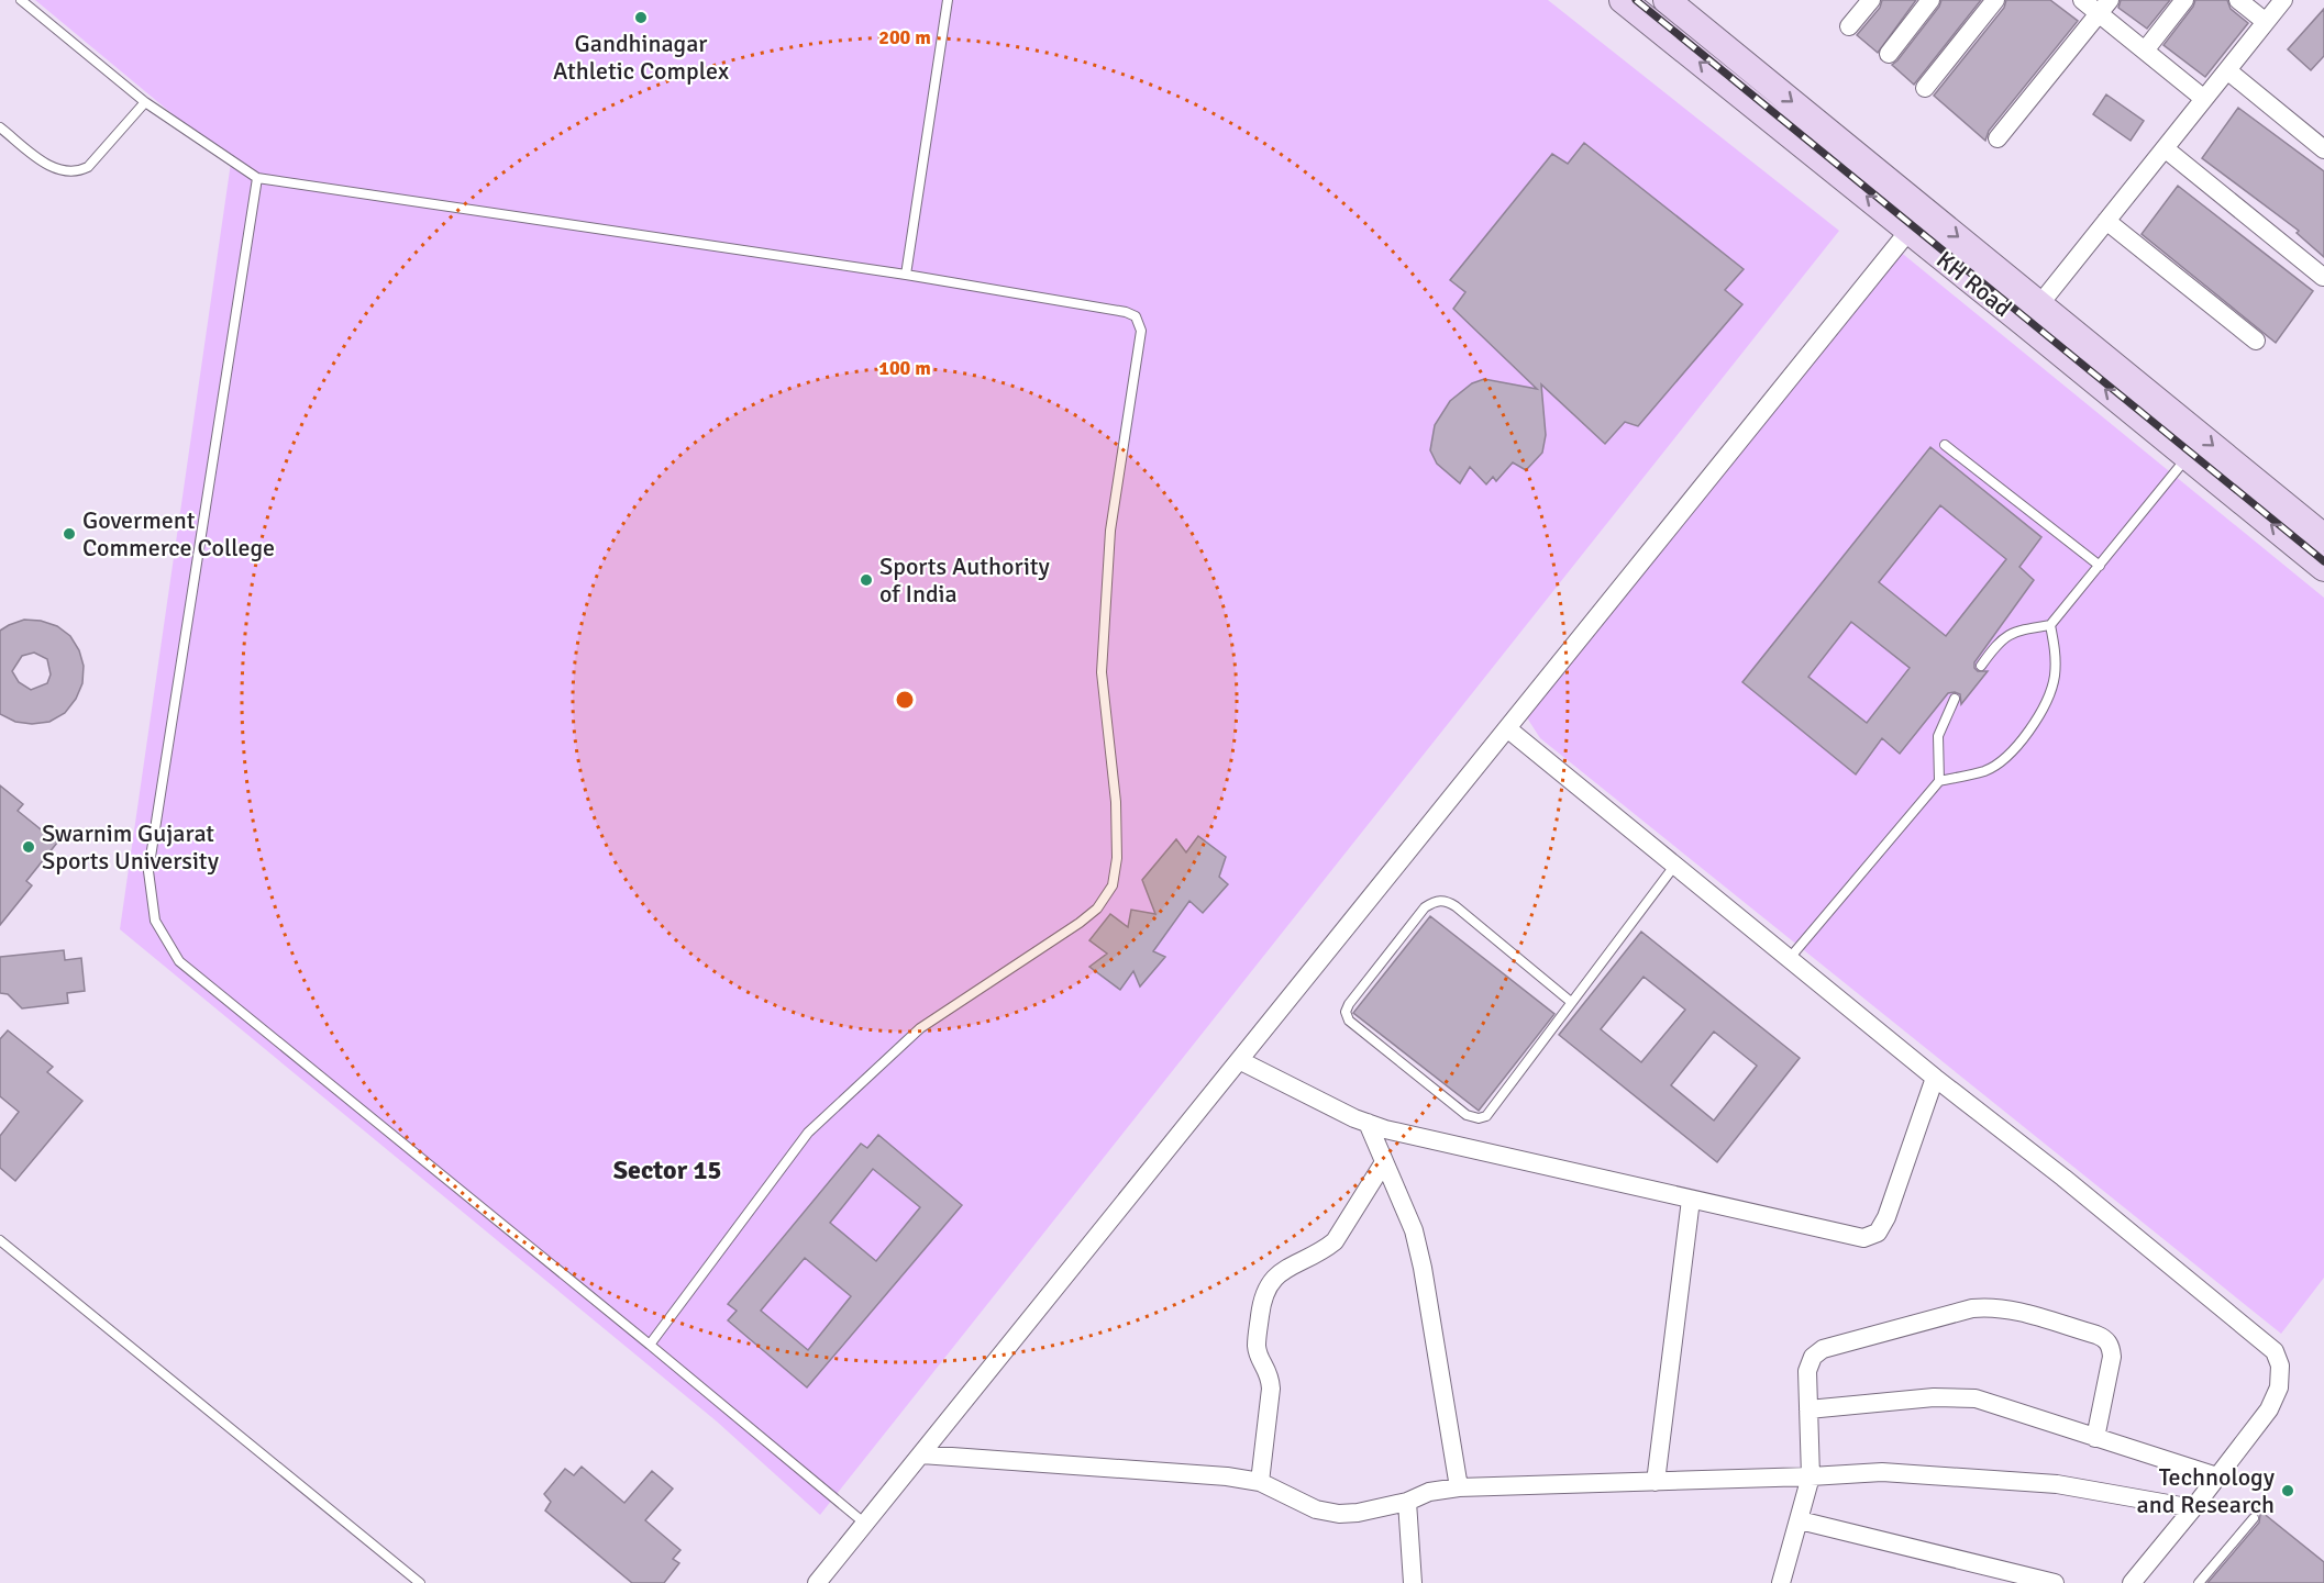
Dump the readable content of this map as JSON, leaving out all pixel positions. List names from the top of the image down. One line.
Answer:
{"streets":{"main road":["KH Road"]},"districts":["Sector 15"],"places":["Gandhinagar Athletic Complex","Goverment Commerce College","Sports Authority of India","Swarnim Gujarat Sports University","Technology and Research"],"rings":["200 m","100 m"]}
